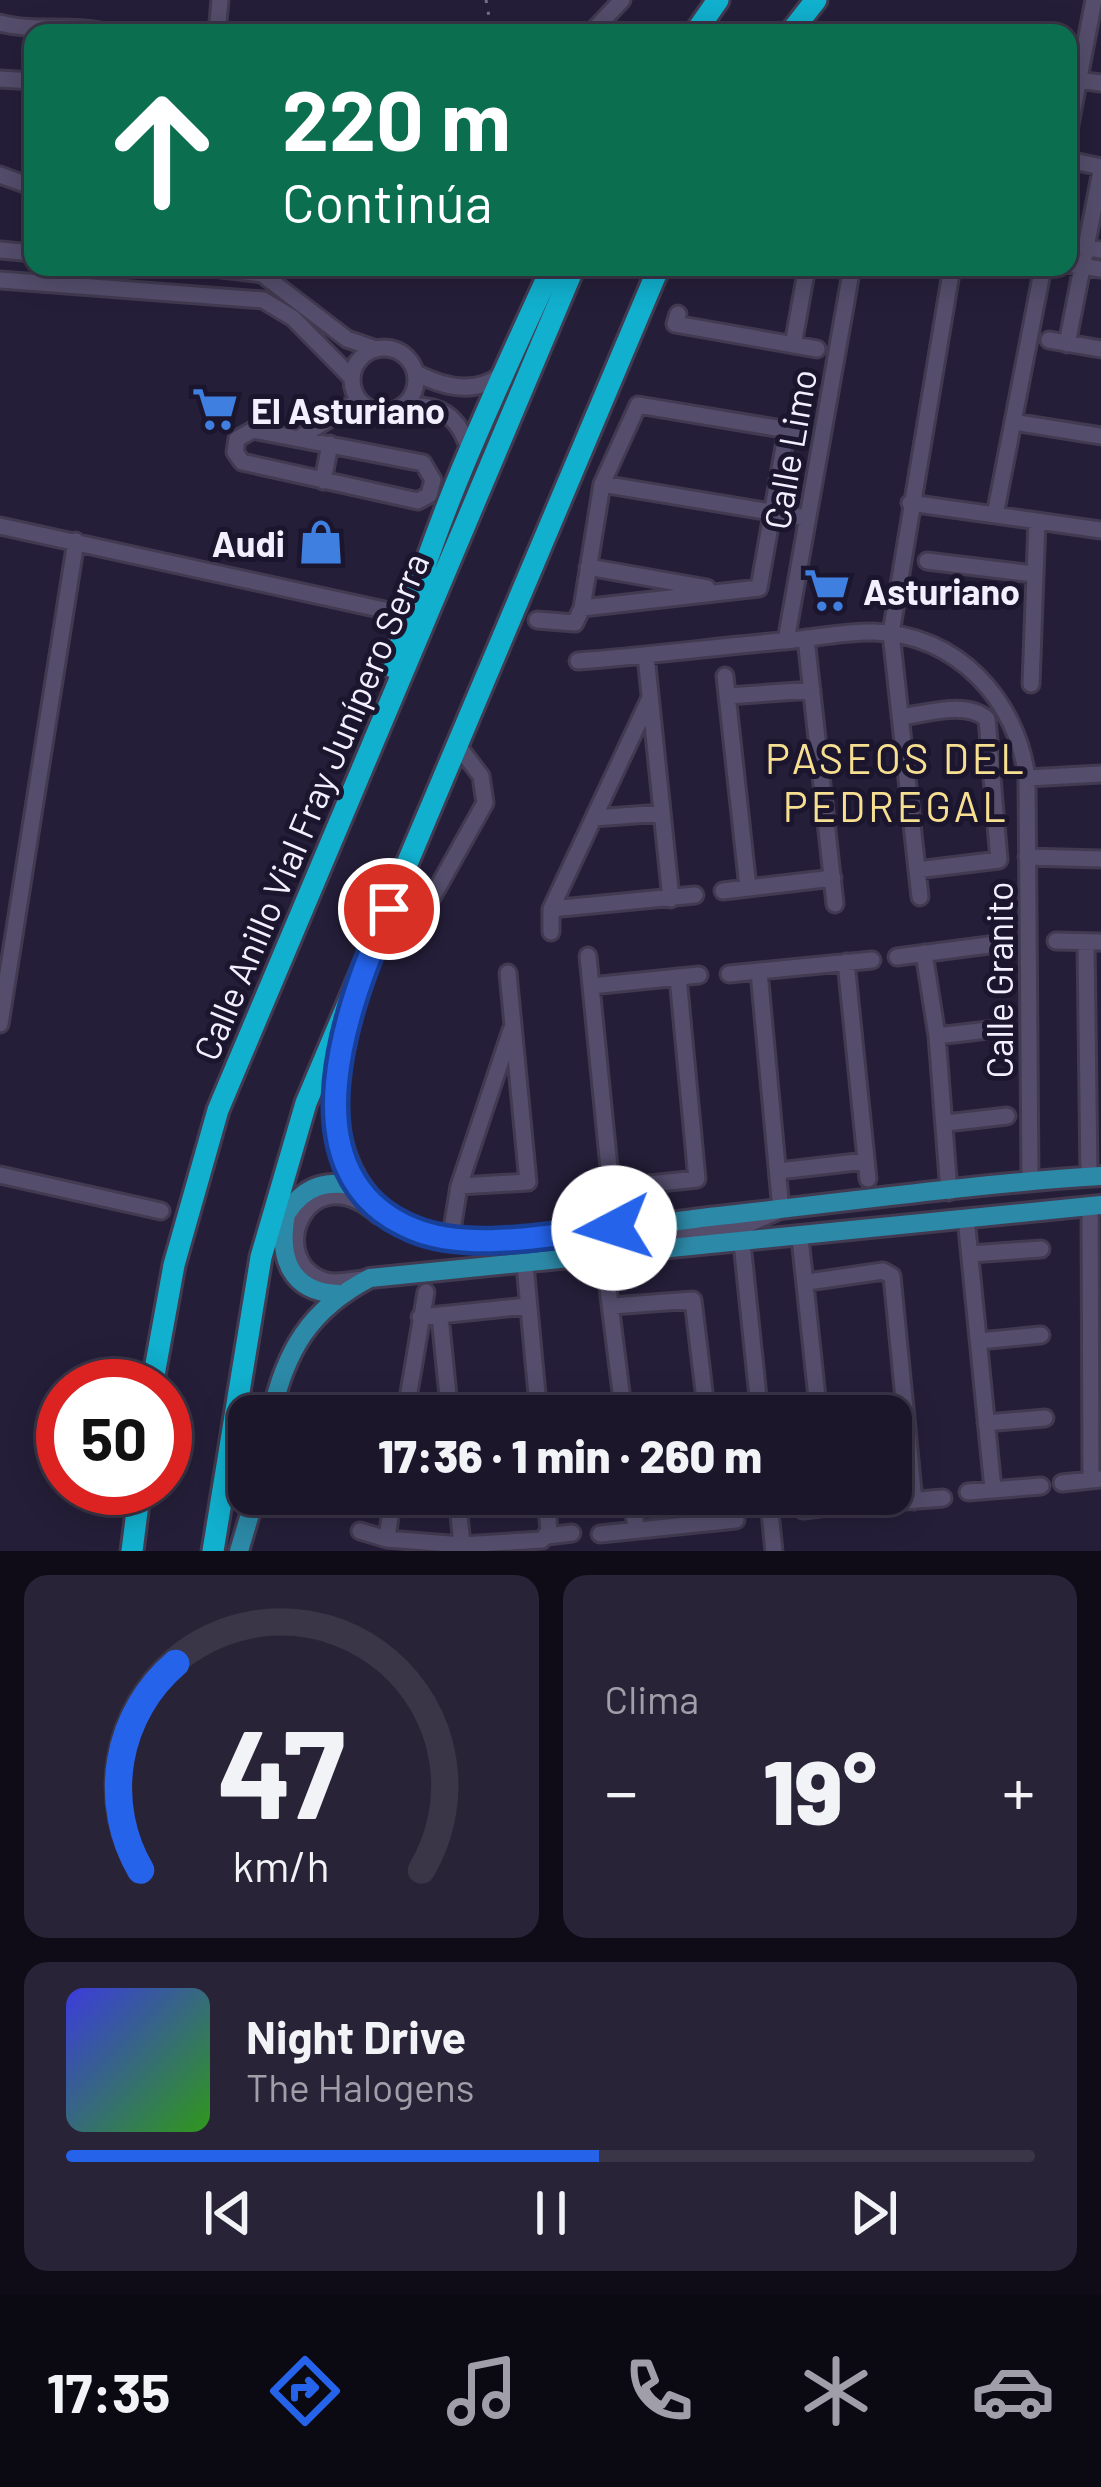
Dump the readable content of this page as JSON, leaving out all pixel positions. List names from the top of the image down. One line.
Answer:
{"streets":{"highway":["Calle Anillo Vial Fray Junípero Serra"],"street":["Calle Limo","Calle Granito"]},"crossings":[["Calle Limo","Calle Granito"]],"districts":["PASEOS DEL PEDREGAL"],"places":{"supermarket":["El Asturiano","Asturiano"],"shop":["Audi"]},"page":{"turn":["220 m","Continúa"],"limit":"50","trip":"17:36 · 1 min · 260 m","tile":"Clima","heat":["−","19°","+"],"song":["Night Drive","The Halogens"],"tabs":"17:35","gauge":["47","km/h"]}}
